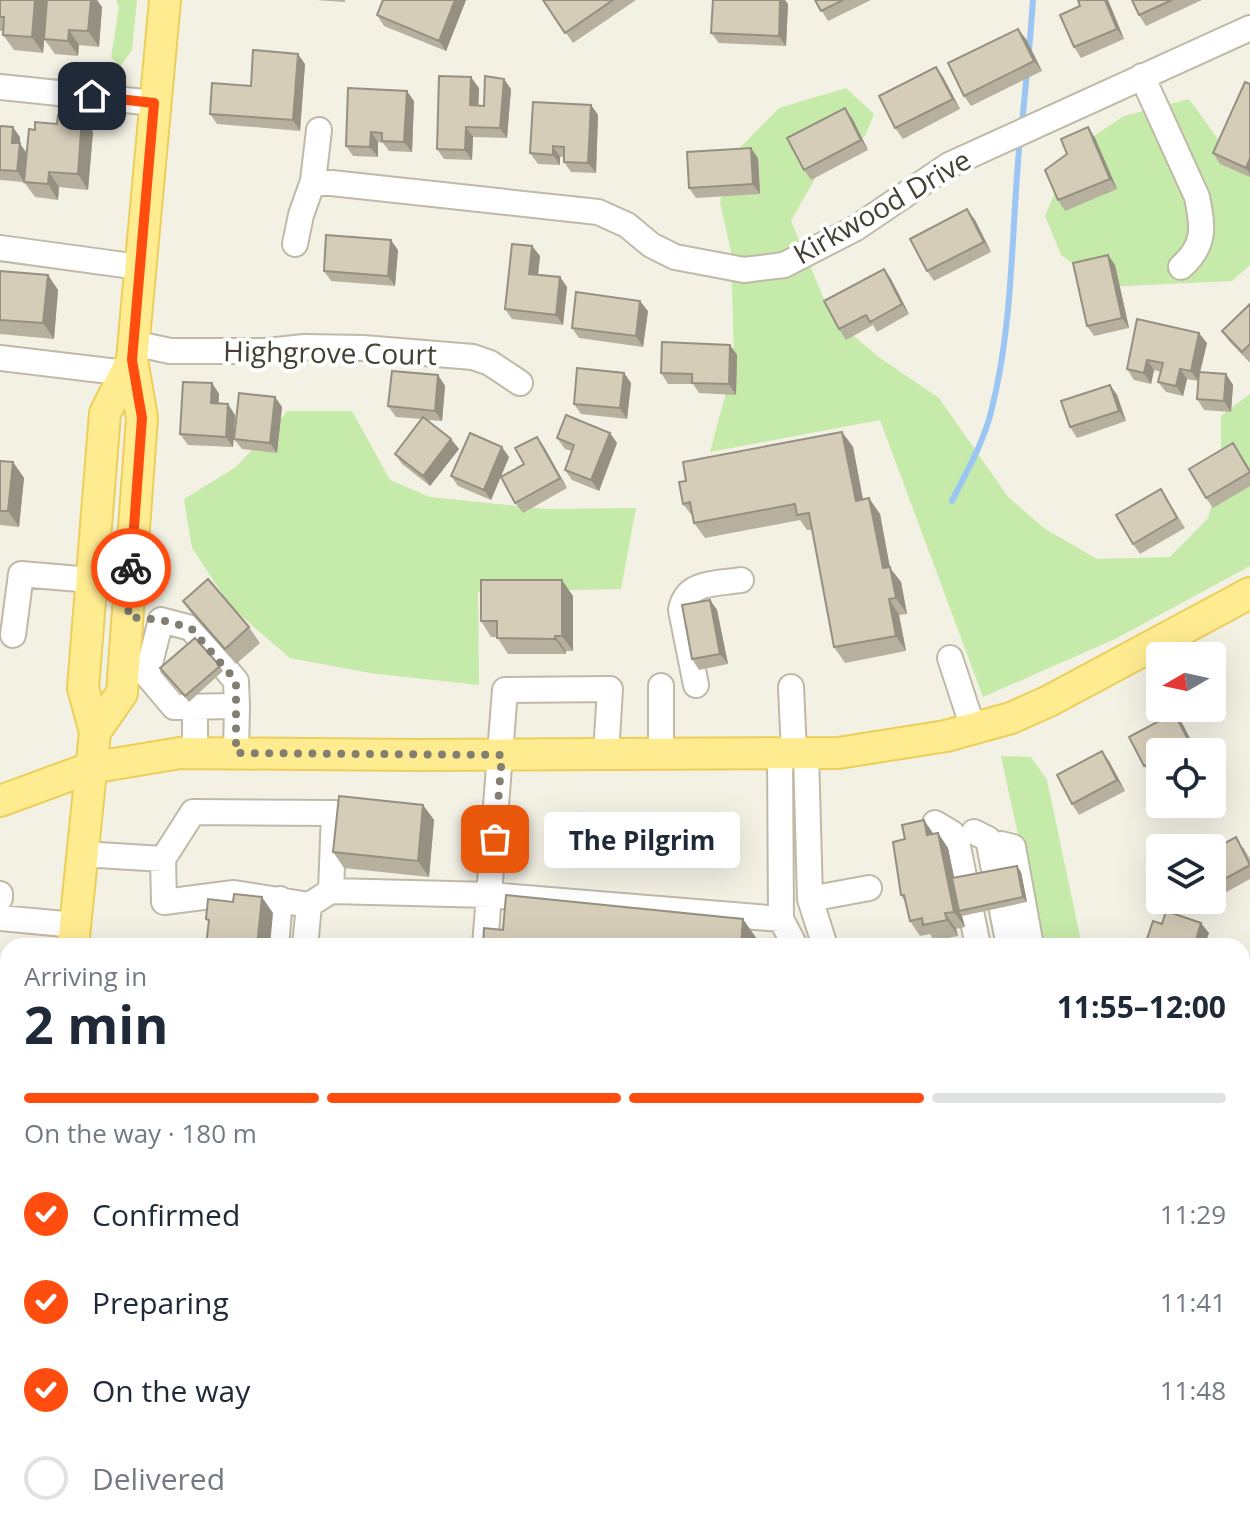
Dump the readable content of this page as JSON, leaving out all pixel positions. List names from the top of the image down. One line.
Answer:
{"streets":{"street":["Kirkwood Drive","Highgrove Court"]},"places":["The Pilgrim"],"north":"left","page":{"bubble":"The Pilgrim","heading":["2 min","Arriving in","11:55–12:00"],"bar":"On the way · 180 m","list":[["Confirmed","11:29"],["Preparing","11:41"],["On the way","11:48"],"Delivered"]}}
